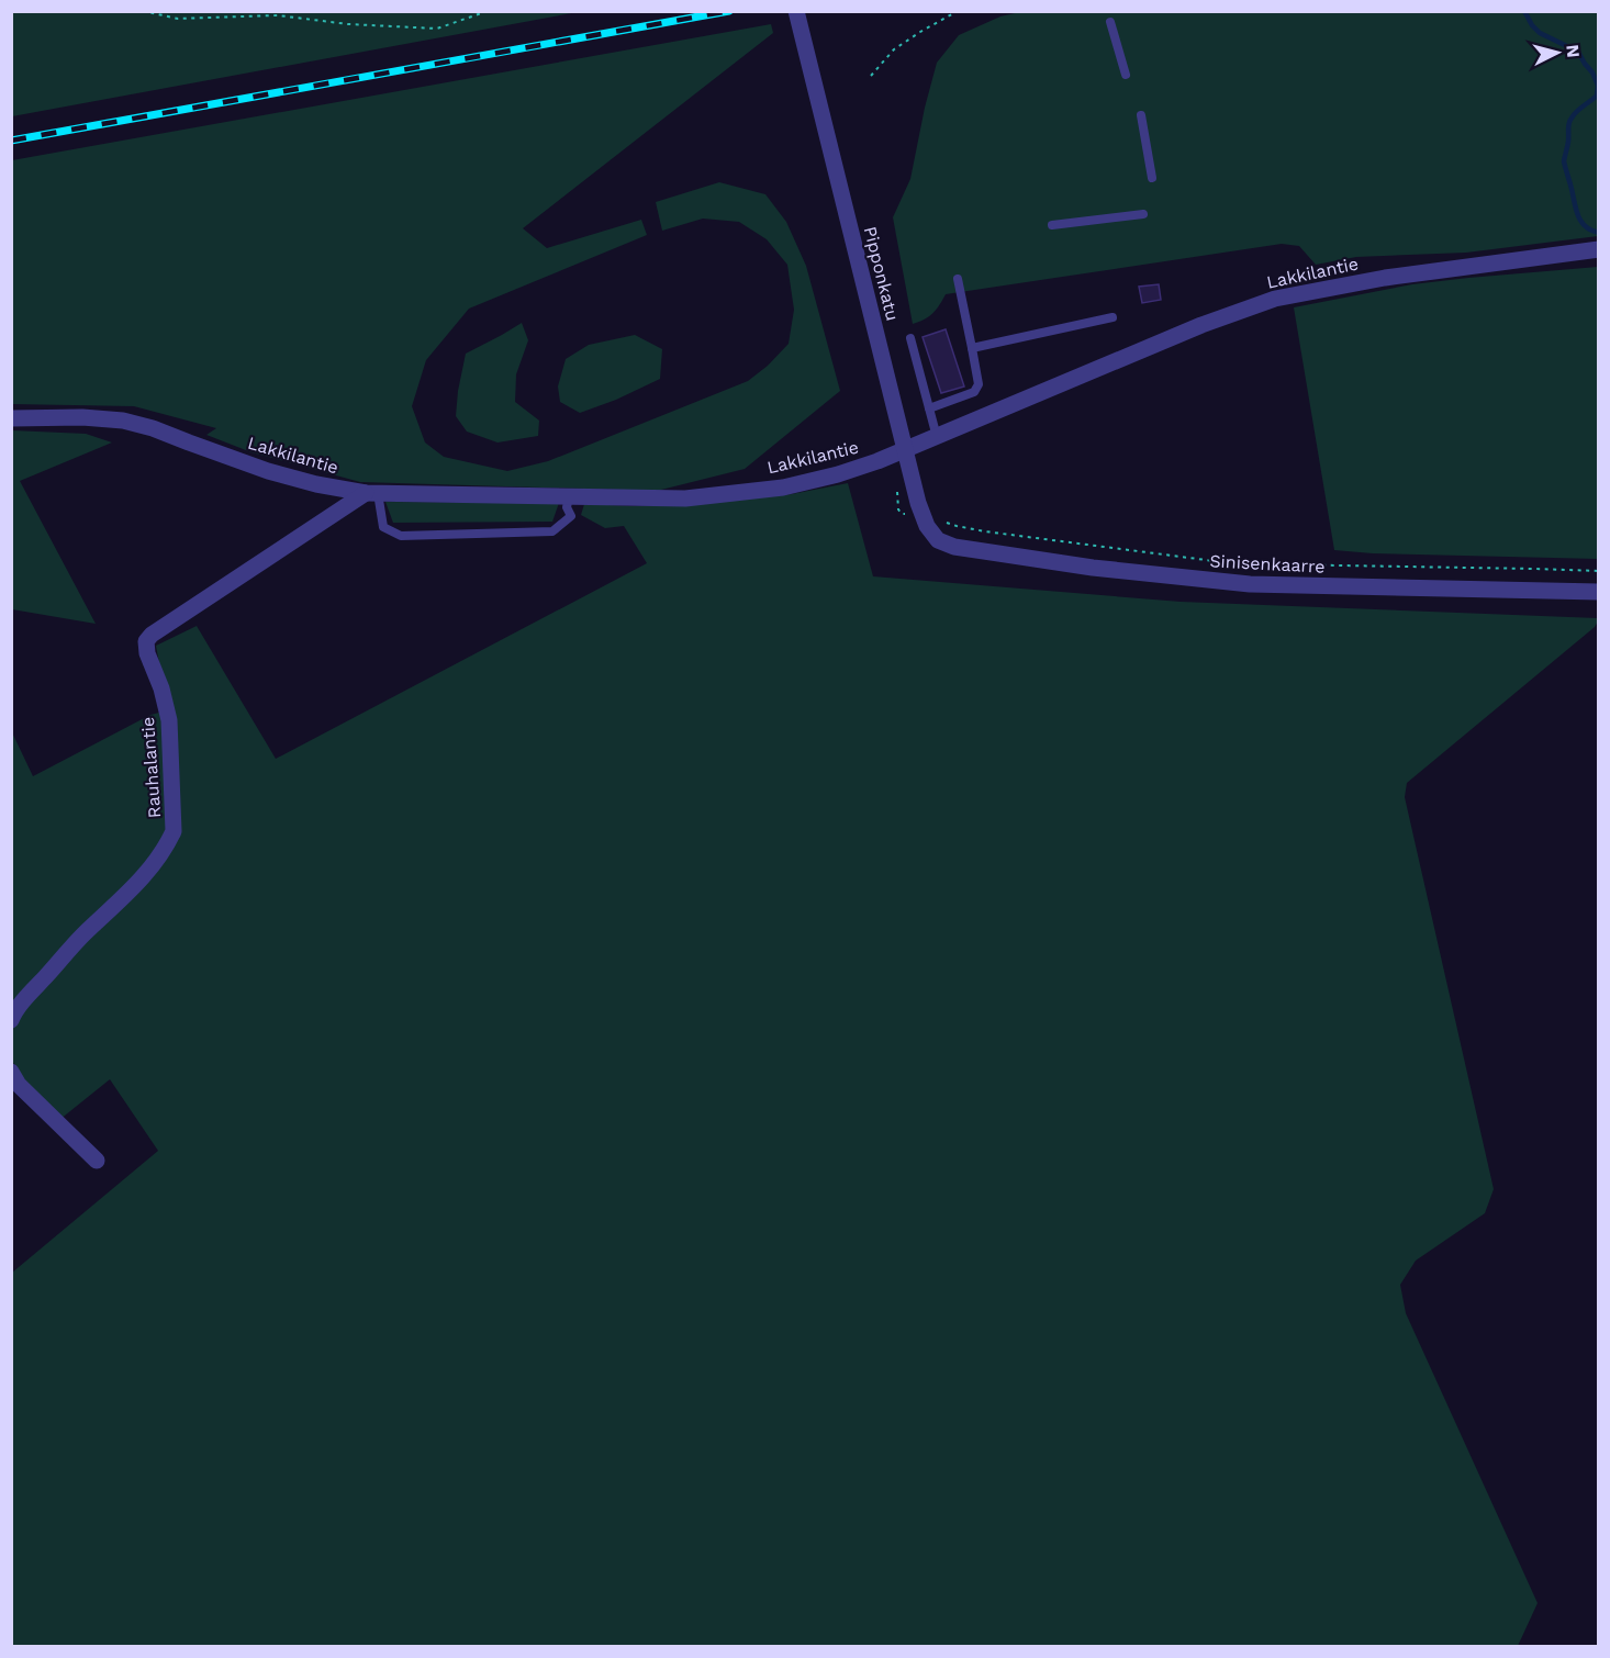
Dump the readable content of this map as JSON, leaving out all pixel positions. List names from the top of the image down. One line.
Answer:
{"streets":{"street":["Lakkilantie","Pipponkatu","Sinisenkaarre","Rauhalantie"]},"crossings":[["Lakkilantie","Pipponkatu"],["Lakkilantie","Rauhalantie"],["Pipponkatu","Sinisenkaarre"]],"north":"right"}
